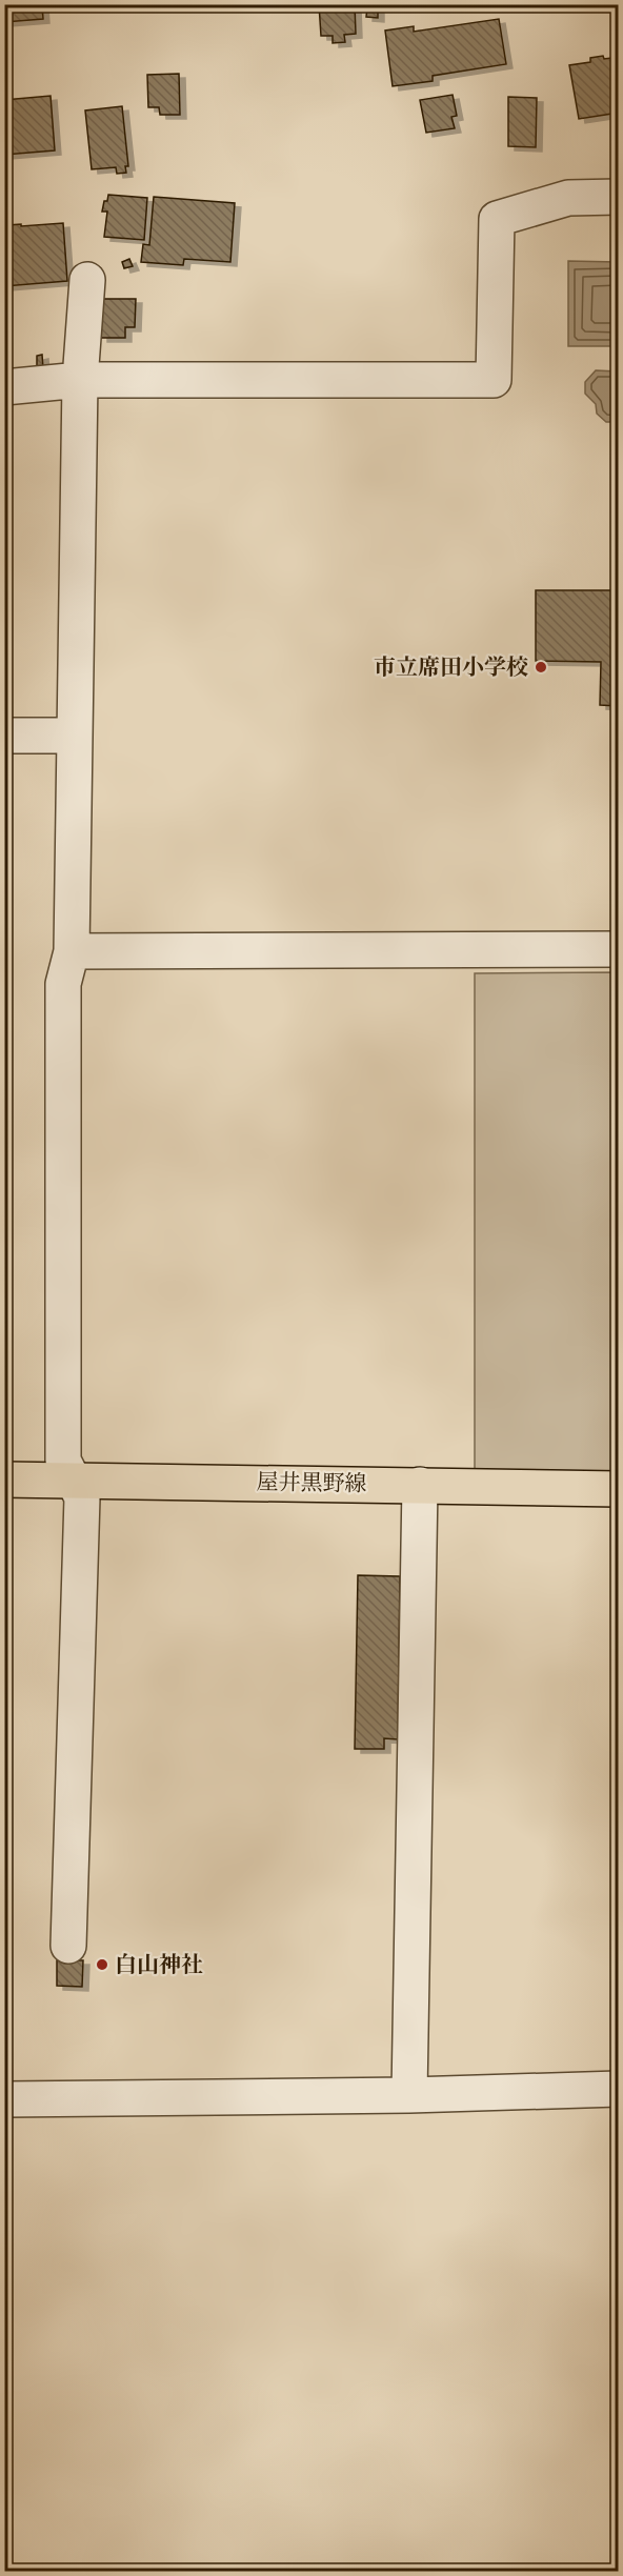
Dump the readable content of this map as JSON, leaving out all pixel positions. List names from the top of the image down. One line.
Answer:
{"streets":{"main road":["屋井黒野線"]},"places":["市立席田小学校","白山神社"]}
